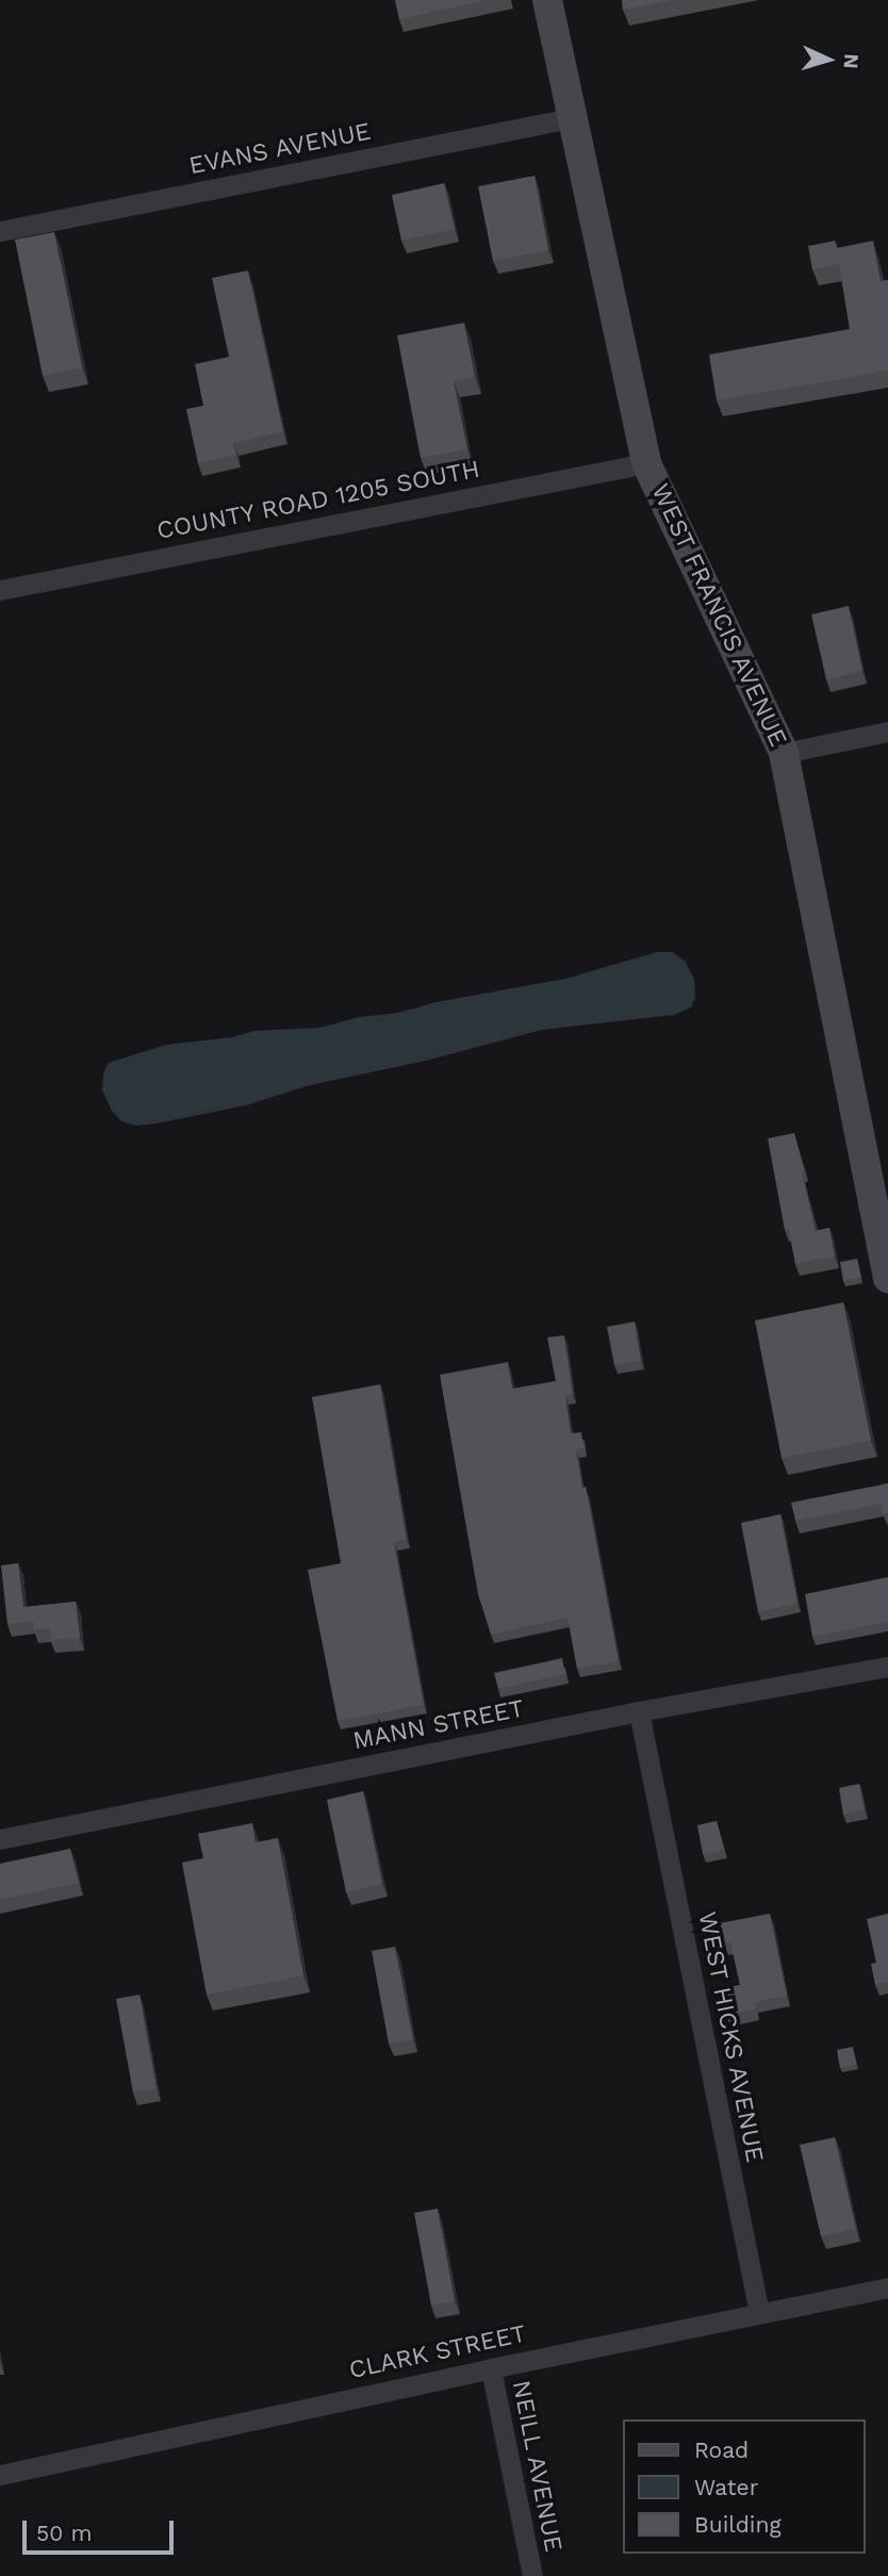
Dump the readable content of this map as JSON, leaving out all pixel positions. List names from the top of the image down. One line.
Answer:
{"streets":{"street":["EVANS AVENUE","COUNTY ROAD 1205 SOUTH","WEST FRANCIS AVENUE","MANN STREET","WEST HICKS AVENUE","CLARK STREET","NEILL AVENUE"]},"crossings":[["EVANS AVENUE","WEST FRANCIS AVENUE"],["COUNTY ROAD 1205 SOUTH","WEST FRANCIS AVENUE"],["MANN STREET","WEST HICKS AVENUE"],["WEST HICKS AVENUE","CLARK STREET"],["CLARK STREET","NEILL AVENUE"]],"legend":["Road","Water","Building"],"scale_bar":"50 m","north":"right"}
